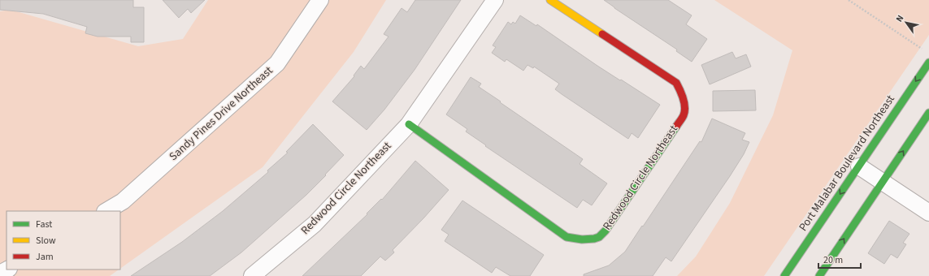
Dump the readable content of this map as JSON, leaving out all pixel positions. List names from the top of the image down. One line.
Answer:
{"streets":{"street":["Sandy Pines Drive Northeast","Port Malabar Boulevard Northeast","Redwood Circle Northeast"]},"legend":["Fast","Slow","Jam"],"scale_bar":"20 m","north":"top left"}
